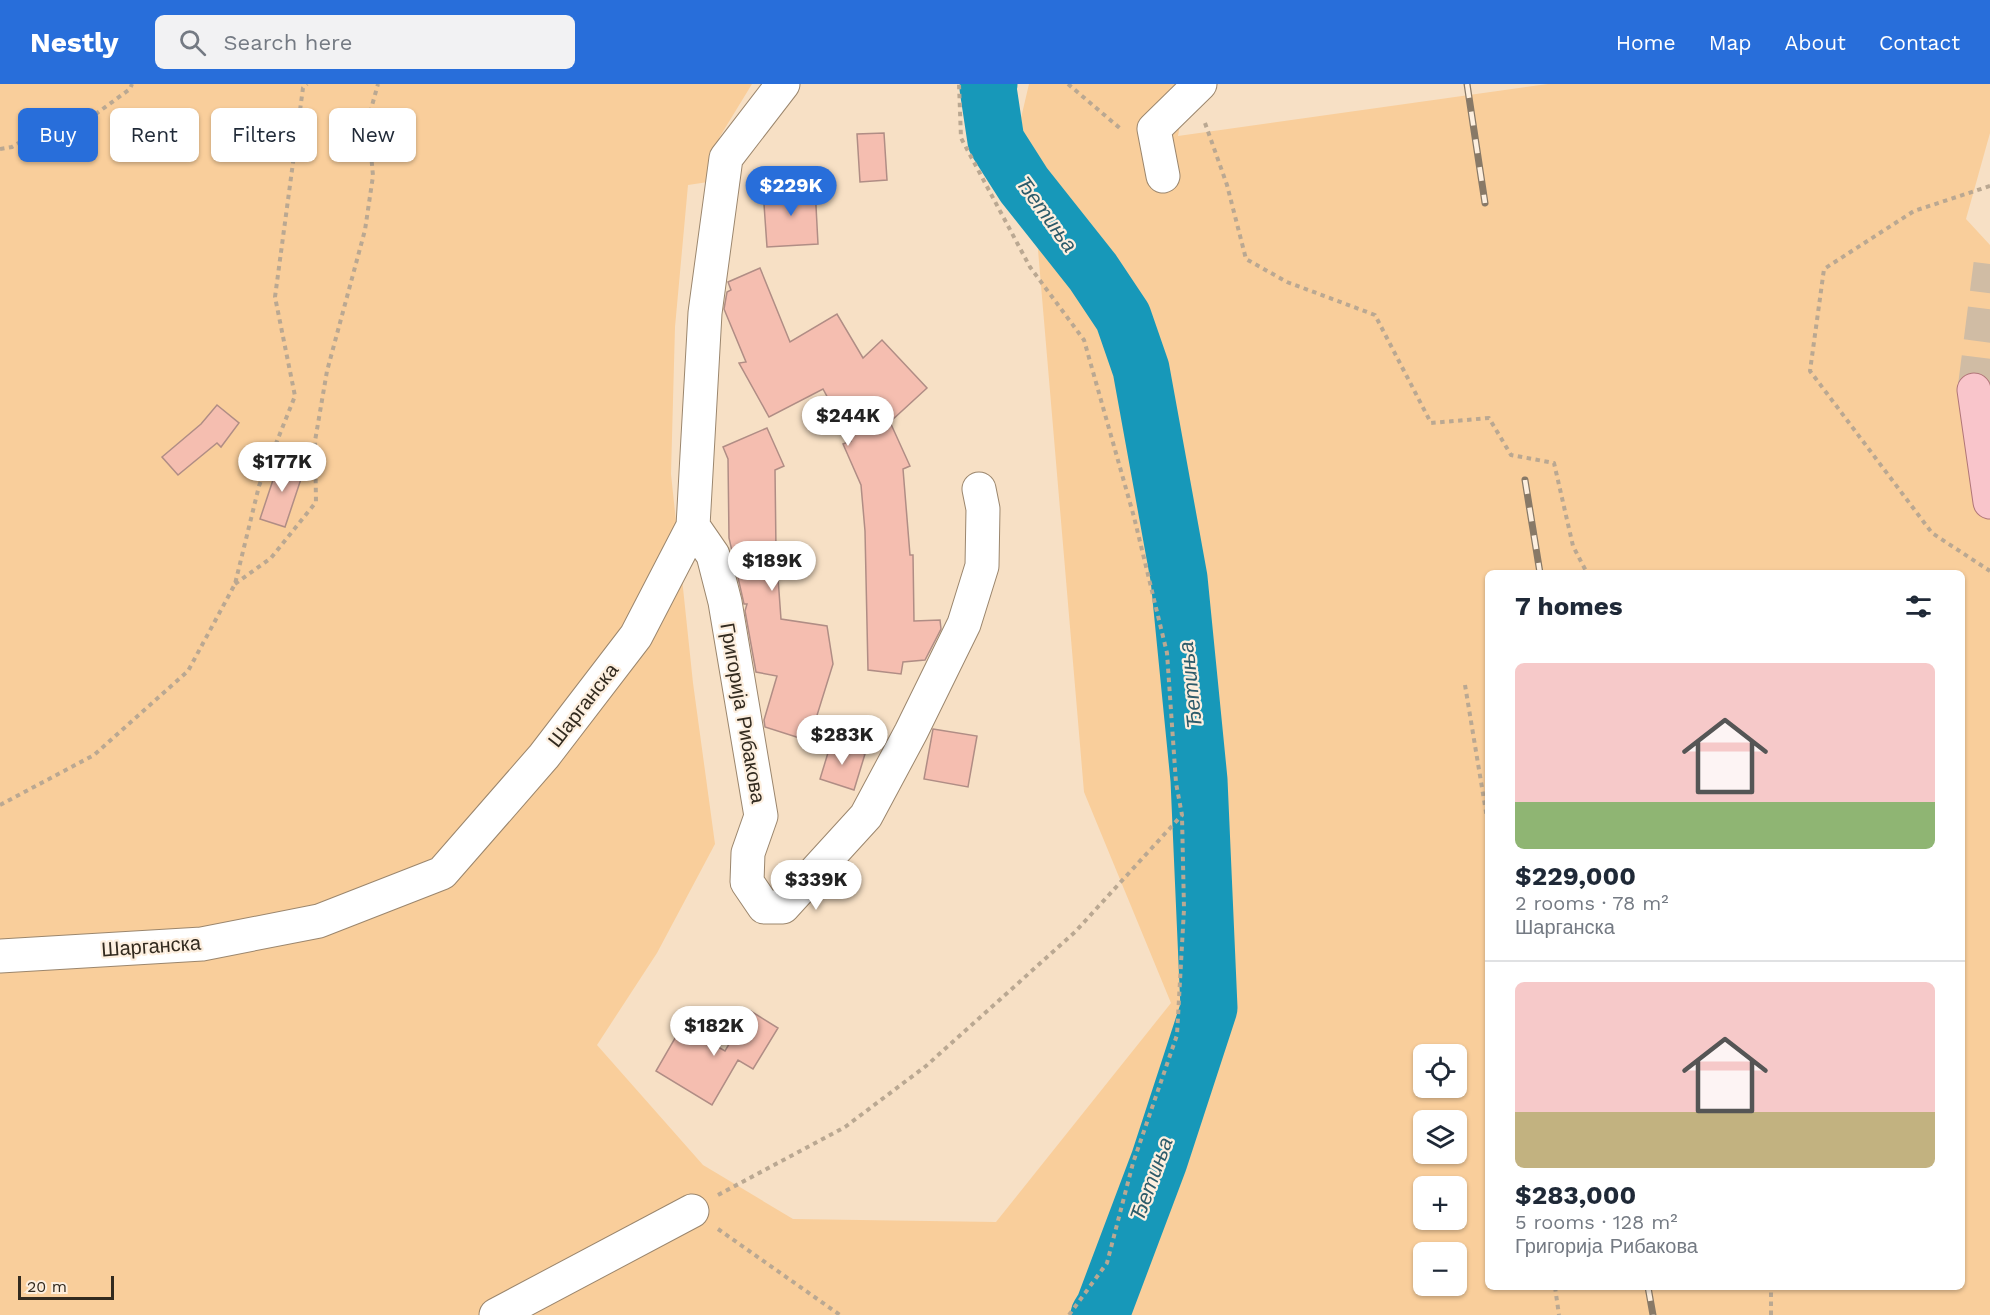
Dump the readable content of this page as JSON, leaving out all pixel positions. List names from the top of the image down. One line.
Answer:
{"streets":{"street":["Шарганска","Григорија Рибакова"]},"crossings":[["Шарганска","Григорија Рибакова"]],"water":["Ђетиња"],"scale_bar":"20 m","page":{"header":"Nestly","search":"Search here","nav":["Home","Map","About","Contact"],"chip":["Buy","Rent","Filters","New"],"price":["$229K","$244K","$177K","$189K","$283K","$339K","$182K"],"heading":"7 homes","list":[{"name":"$229,000","note":"2 rooms · 78 m² · Шарганска"},{"name":"$283,000","note":"5 rooms · 128 m² · Григорија Рибакова"}],"map_buttons":["+","−"],"scale":"20 m"}}
